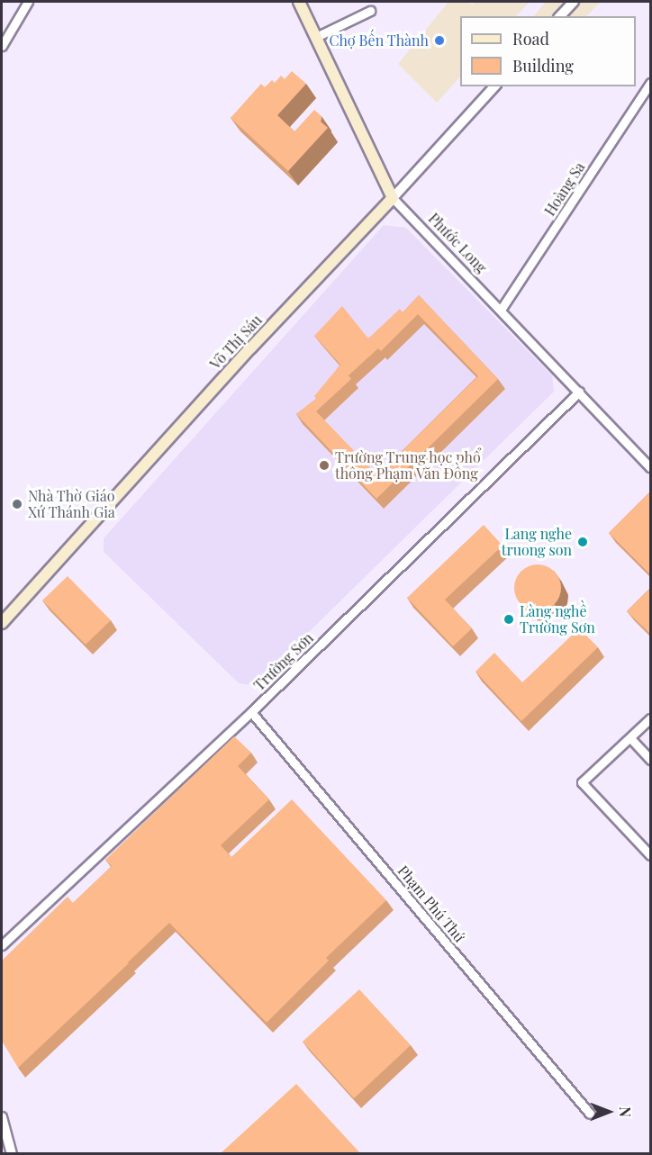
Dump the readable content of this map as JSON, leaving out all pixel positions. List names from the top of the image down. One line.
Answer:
{"streets":{"main road":["Phước Long","Võ Thị Sáu"],"street":["Hoàng Sa","Trường Sơn","Phạm Phú Thứ"]},"crossings":[["Hoàng Sa","Phước Long"],["Phước Long","Võ Thị Sáu"],["Phước Long","Trường Sơn"],["Trường Sơn","Phạm Phú Thứ"]],"places":["Chợ Bến Thành","Trường Trung học phổ thông Phạm Văn Đồng","Nhà Thờ Giáo Xứ Thánh Gia","Lang nghe truong son","Làng nghề Trường Sơn"],"legend":["Road","Building"],"north":"right"}
